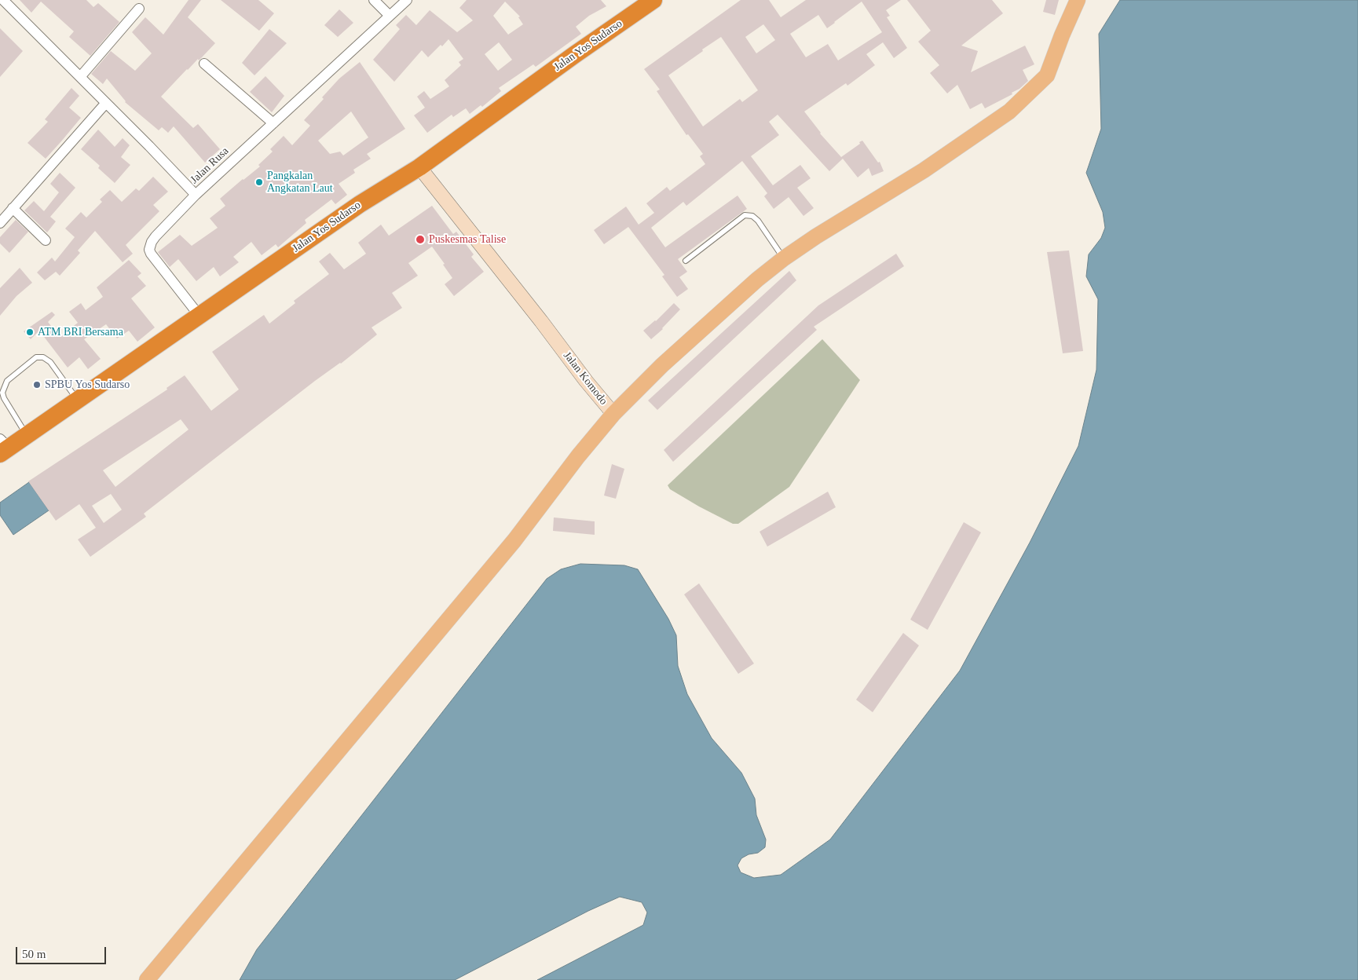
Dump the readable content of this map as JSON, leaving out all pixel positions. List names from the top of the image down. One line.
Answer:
{"streets":{"highway":["Jalan Yos Sudarso"],"main road":["Jalan Komodo"],"street":["Jalan Rusa"]},"crossings":[["Jalan Yos Sudarso","Jalan Komodo"]],"places":["Pangkalan Angkatan Laut","Puskesmas Talise","ATM BRI Bersama","SPBU Yos Sudarso"],"scale_bar":"50 m"}
